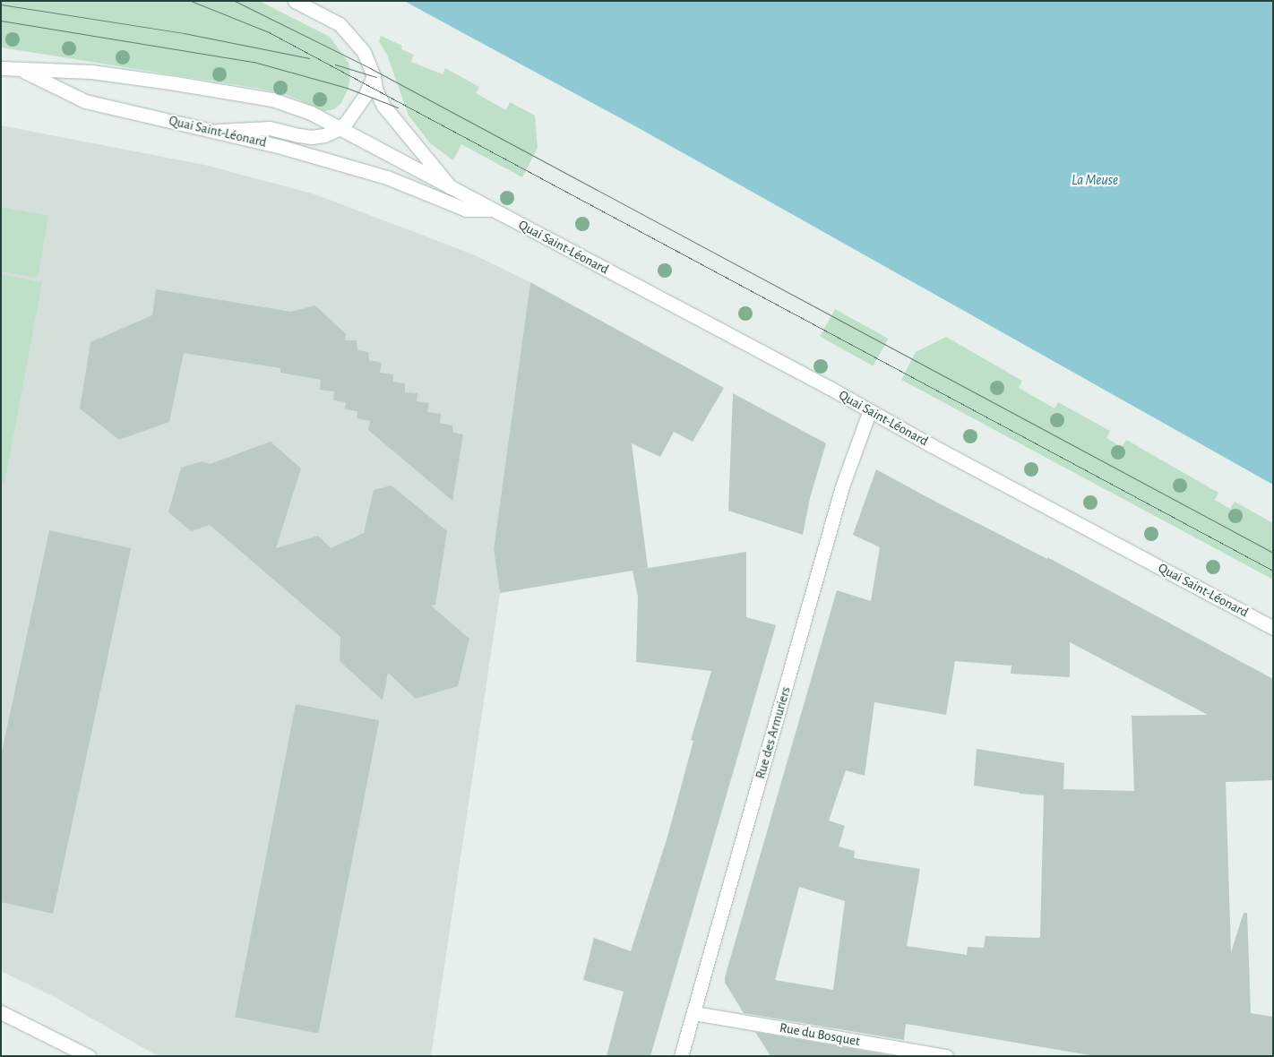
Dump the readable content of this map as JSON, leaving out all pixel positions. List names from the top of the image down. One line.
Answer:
{"streets":{"main road":["Quai Saint-Léonard","Rue des Armuriers","Rue du Bosquet"]},"crossings":[["Quai Saint-Léonard","Rue des Armuriers"],["Rue des Armuriers","Rue du Bosquet"]],"water":["La Meuse"]}
